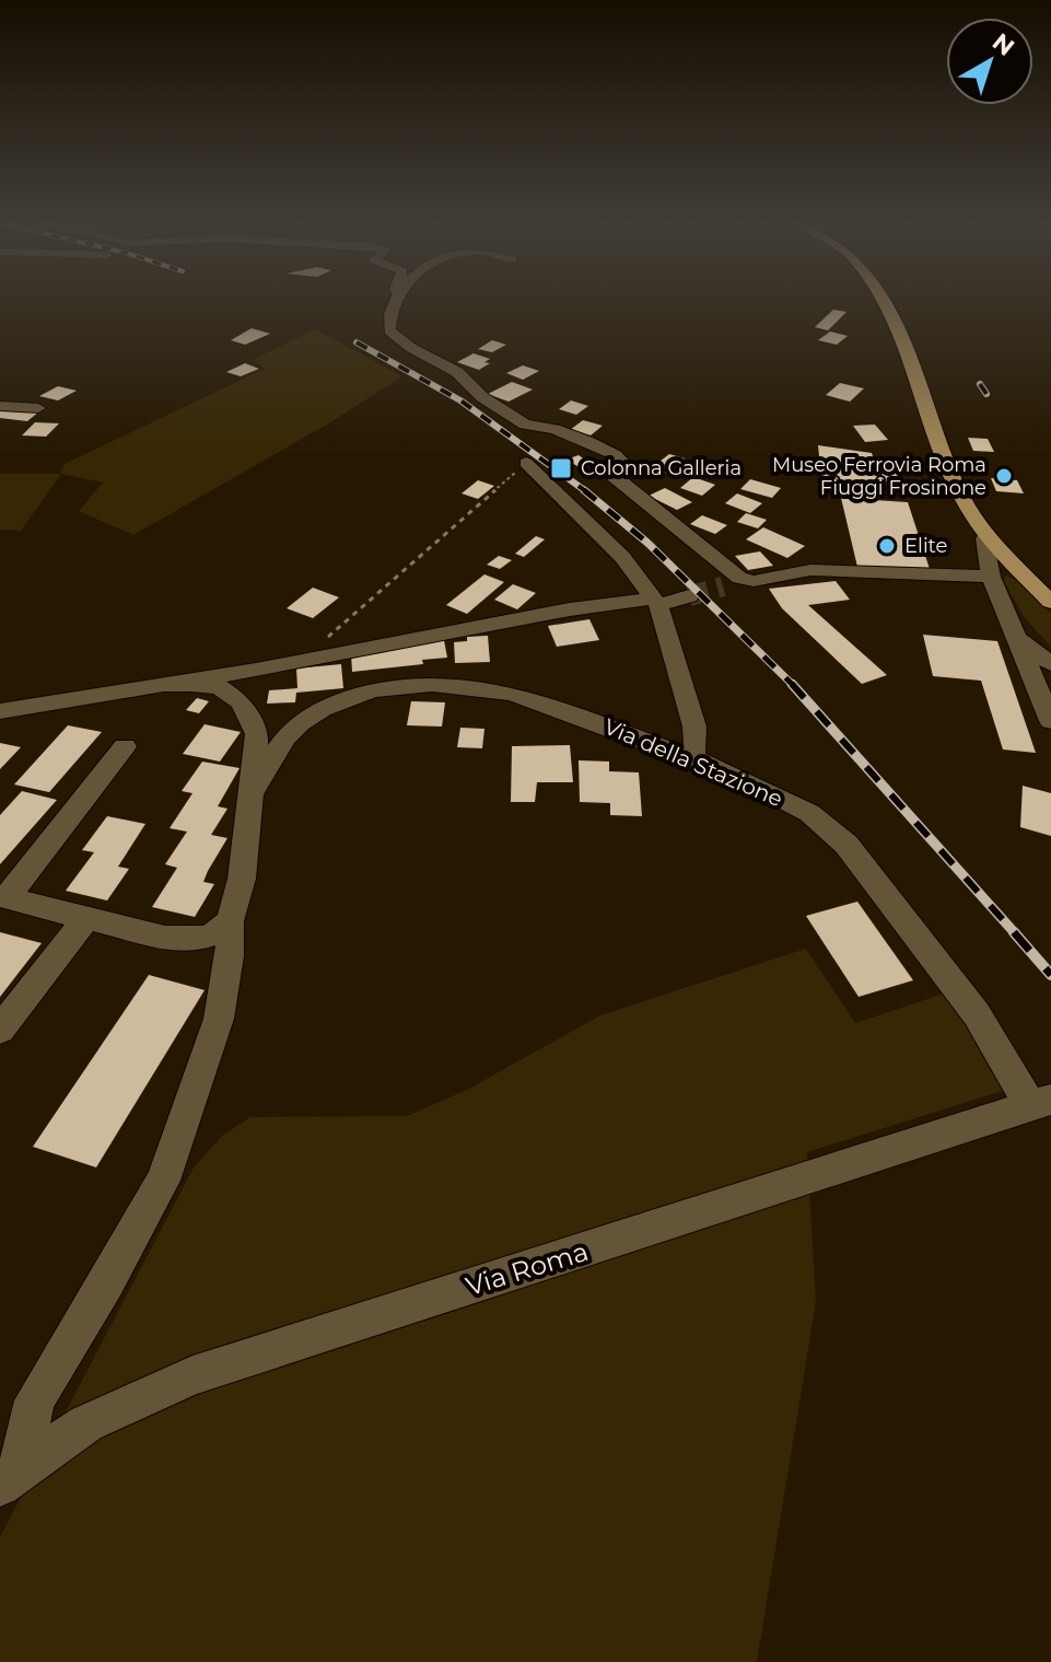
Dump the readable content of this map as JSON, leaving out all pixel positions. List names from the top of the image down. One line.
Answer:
{"streets":{"street":["Via della Stazione","Via Roma"]},"crossings":[["Via della Stazione","Via Roma"]],"places":{"transit":["Colonna Galleria"],"other":["Museo Ferrovia Roma Fiuggi Frosinone","Elite"]},"north":"top right"}
